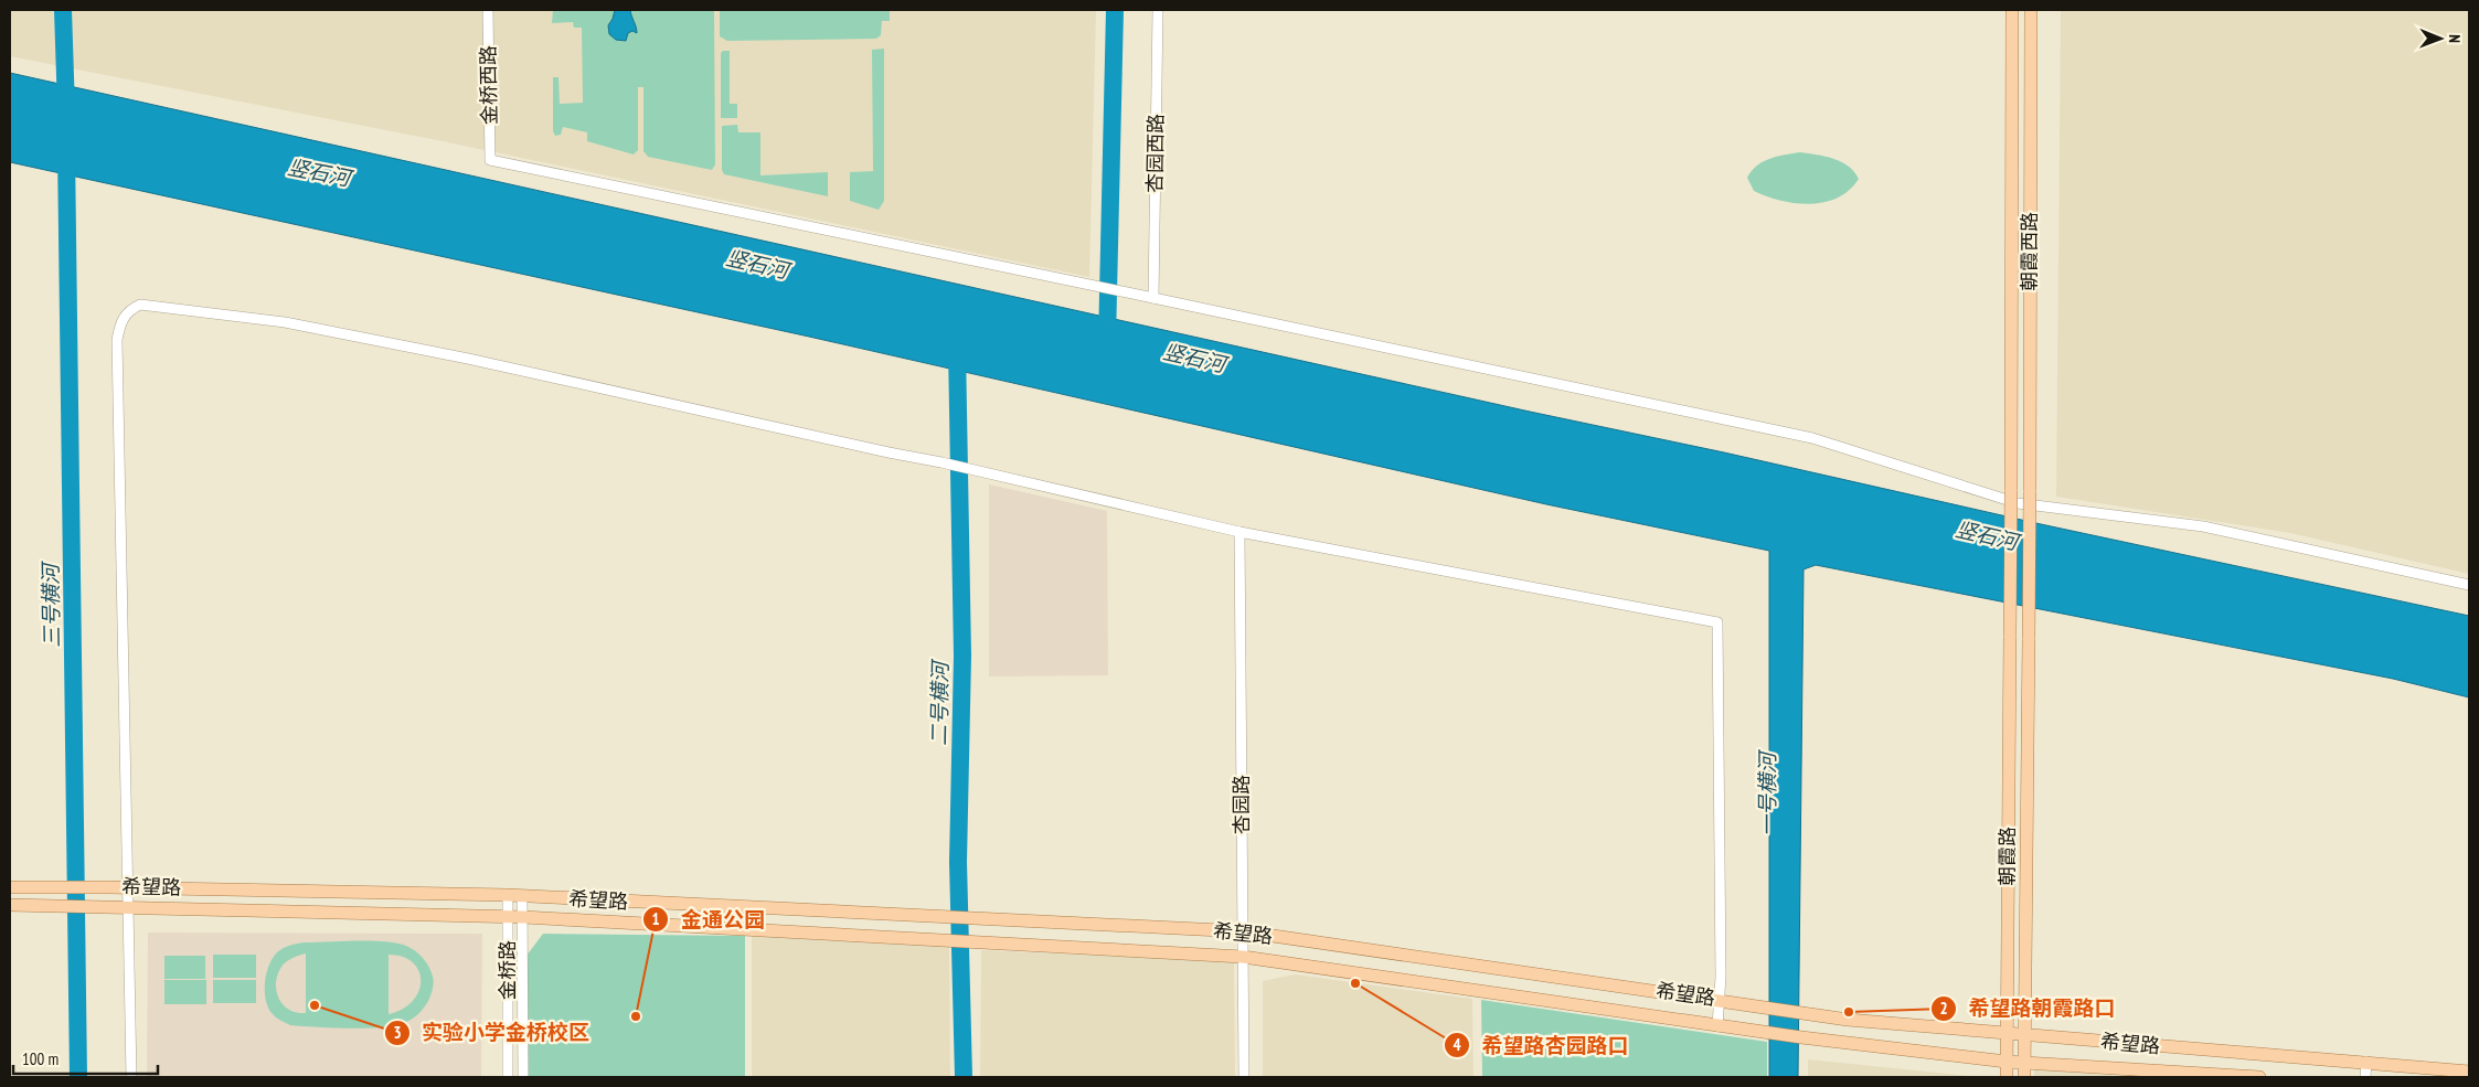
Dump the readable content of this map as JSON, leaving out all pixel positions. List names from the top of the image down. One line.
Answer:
{"streets":{"main road":["朝霞西路","朝霞路","希望路"],"street":["金桥西路","杏园西路","杏园路","金桥路"]},"crossings":[["金桥西路","杏园西路"],["朝霞西路","朝霞路"],["杏园路","希望路"],["朝霞路","希望路"],["希望路","金桥路"]],"water":["竖石河","三号横河","二号横河","一号横河"],"places":["希望路杏园路口","实验小学金桥校区","希望路朝霞路口","金通公园"],"scale_bar":"100 m","north":"right"}
